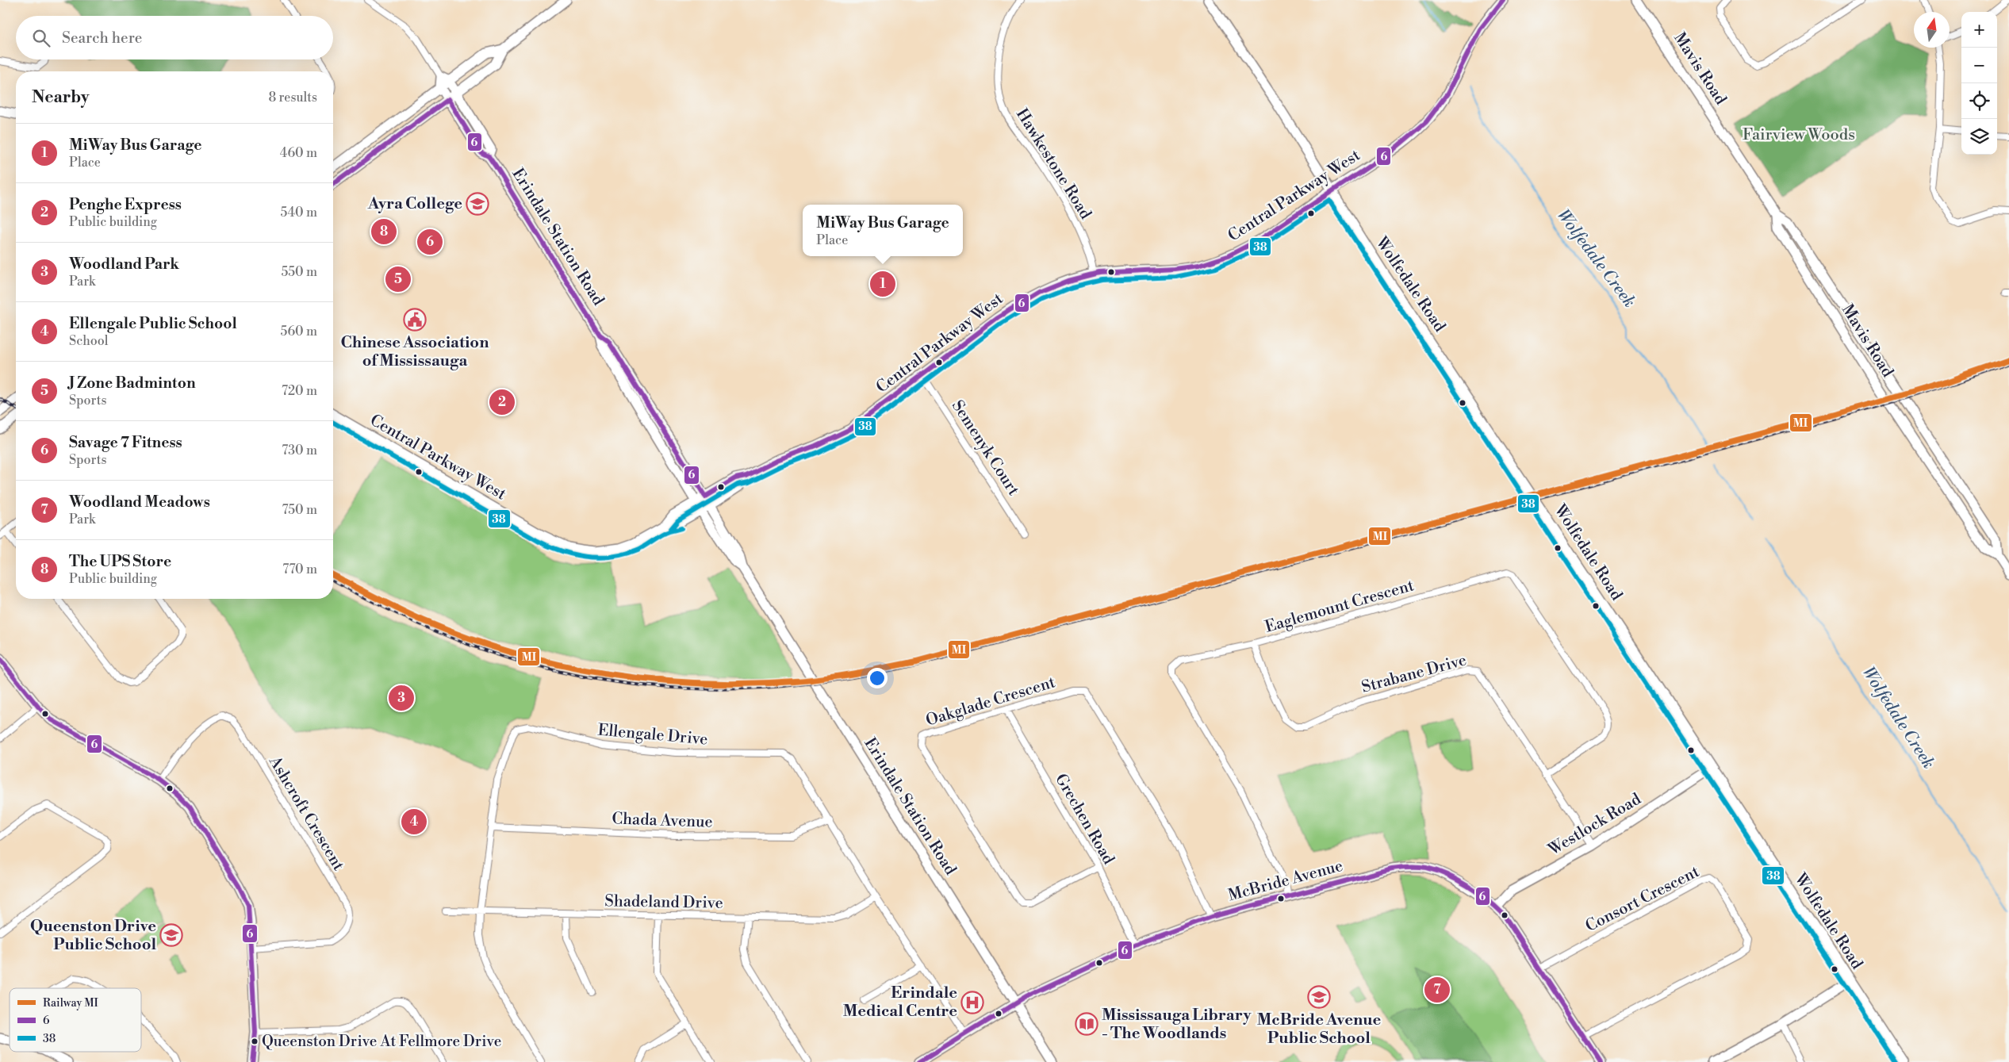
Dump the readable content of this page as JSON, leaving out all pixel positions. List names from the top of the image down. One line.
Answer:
{"streets":{"street":["Mavis Road","Hawkestone Road","Central Parkway West","Erindale Station Road","Wolfedale Road","Semenyk Court","Eaglemount Crescent","Strabane Drive","Oakglade Crescent","Ellengale Drive","Ashcroft Crescent","Grechen Road","Chada Avenue","Westlock Road","McBride Avenue","Consort Crescent","Shadeland Drive"]},"crossings":[["Hawkestone Road","Central Parkway West"],["Central Parkway West","Erindale Station Road"],["Central Parkway West","Wolfedale Road"],["Central Parkway West","Semenyk Court"],["Erindale Station Road","McBride Avenue"],["Wolfedale Road","Westlock Road"],["Eaglemount Crescent","Strabane Drive"],["Eaglemount Crescent","McBride Avenue"],["Strabane Drive","Westlock Road"],["Oakglade Crescent","Grechen Road"],["Oakglade Crescent","McBride Avenue"],["Ellengale Drive","Chada Avenue"],["Ellengale Drive","McBride Avenue"],["Ellengale Drive","Shadeland Drive"],["Grechen Road","McBride Avenue"],["Westlock Road","McBride Avenue"],["McBride Avenue","Consort Crescent"]],"water":["Wolfedale Creek"],"parks":["Fairview Woods"],"places":{"school or university":["Ayra College","Queenston Drive Public School","McBride Avenue Public School"],"public building":["Chinese Association of Mississauga"],"hospital":["Erindale Medical Centre"],"library":["Mississauga Library - The Woodlands"],"other":["Queenston Drive At Fellmore Drive"]},"lines":["transit line 6","transit line 38","rail line MI"],"legend":["Railway MI","6","38"],"north":"top","page":{"map_buttons":["+","−"],"search":"Search here","heading":["Nearby","8 results"],"list":[{"mark":"1","name":"MiWay Bus Garage","note":"Place","value":"460 m"},{"mark":"2","name":"Penghe Express","note":"Public building","value":"540 m"},{"mark":"3","name":"Woodland Park","note":"Park","value":"550 m"},{"mark":"4","name":"Ellengale Public School","note":"School","value":"560 m"},{"mark":"5","name":"J Zone Badminton","note":"Sports","value":"720 m"},{"mark":"6","name":"Savage 7 Fitness","note":"Sports","value":"730 m"},{"mark":"7","name":"Woodland Meadows","note":"Park","value":"750 m"},{"mark":"8","name":"The UPS Store","note":"Public building","value":"770 m"}],"popup":["MiWay Bus Garage","Place"],"pins":["8","6","5","1","2","3","4","7"]}}
